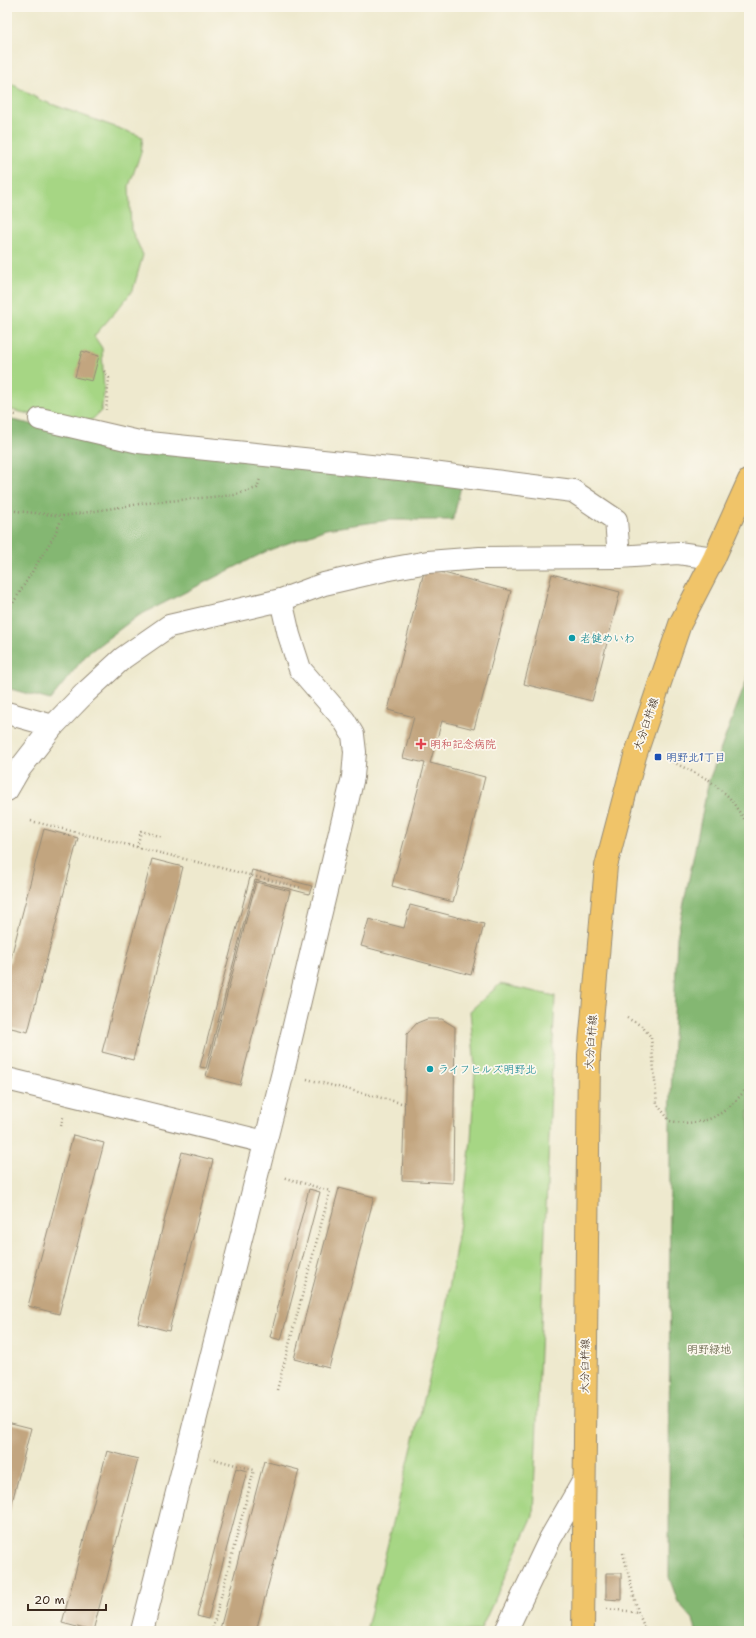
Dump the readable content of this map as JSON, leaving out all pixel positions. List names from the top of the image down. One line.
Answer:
{"streets":{"main road":["大分臼杵線"]},"parks":["明野緑地"],"places":{"other":["老健めいわ","ライフヒルズ明野北"],"health":["明和記念病院"],"transit":["明野北1丁目"]},"scale_bar":"20 m"}
